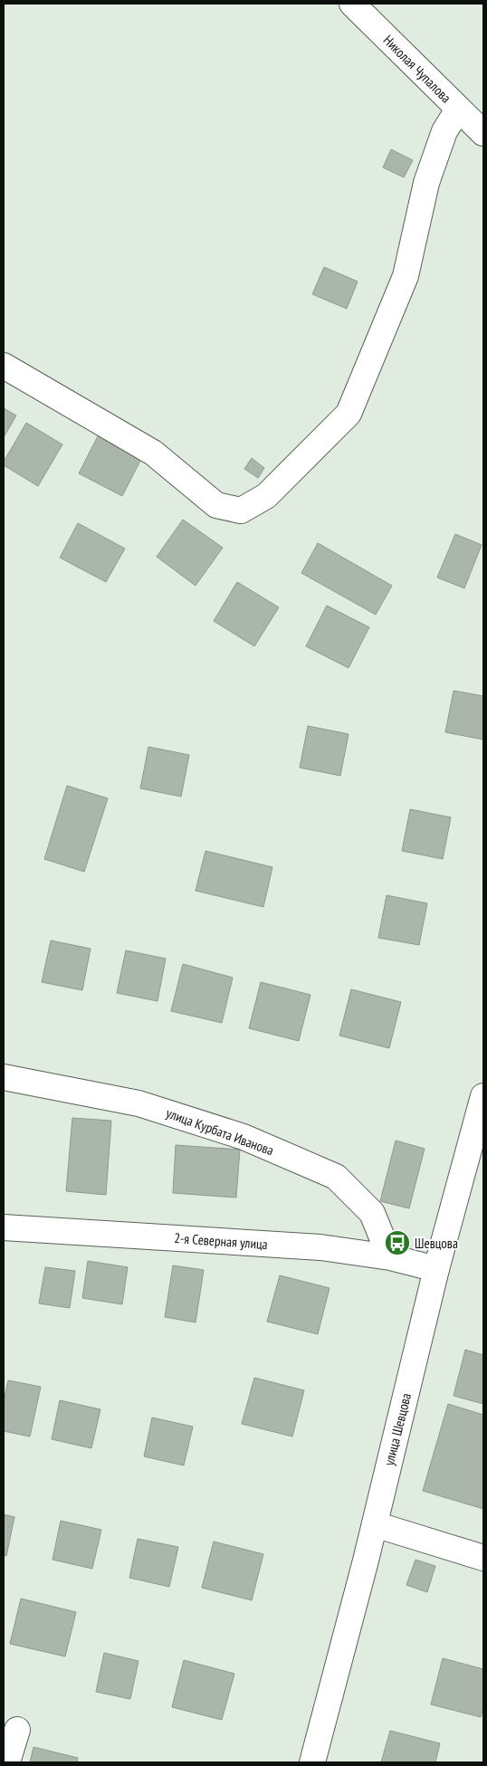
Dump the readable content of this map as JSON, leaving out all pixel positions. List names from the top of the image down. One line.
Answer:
{"streets":{"street":["Николая Чупалова","улица Курбата Иванова","2-я Северная улица","улица Шевцова"]},"crossings":[["улица Курбата Иванова","2-я Северная улица"],["2-я Северная улица","улица Шевцова"]],"places":{"bus stop":["Шевцова"]}}
